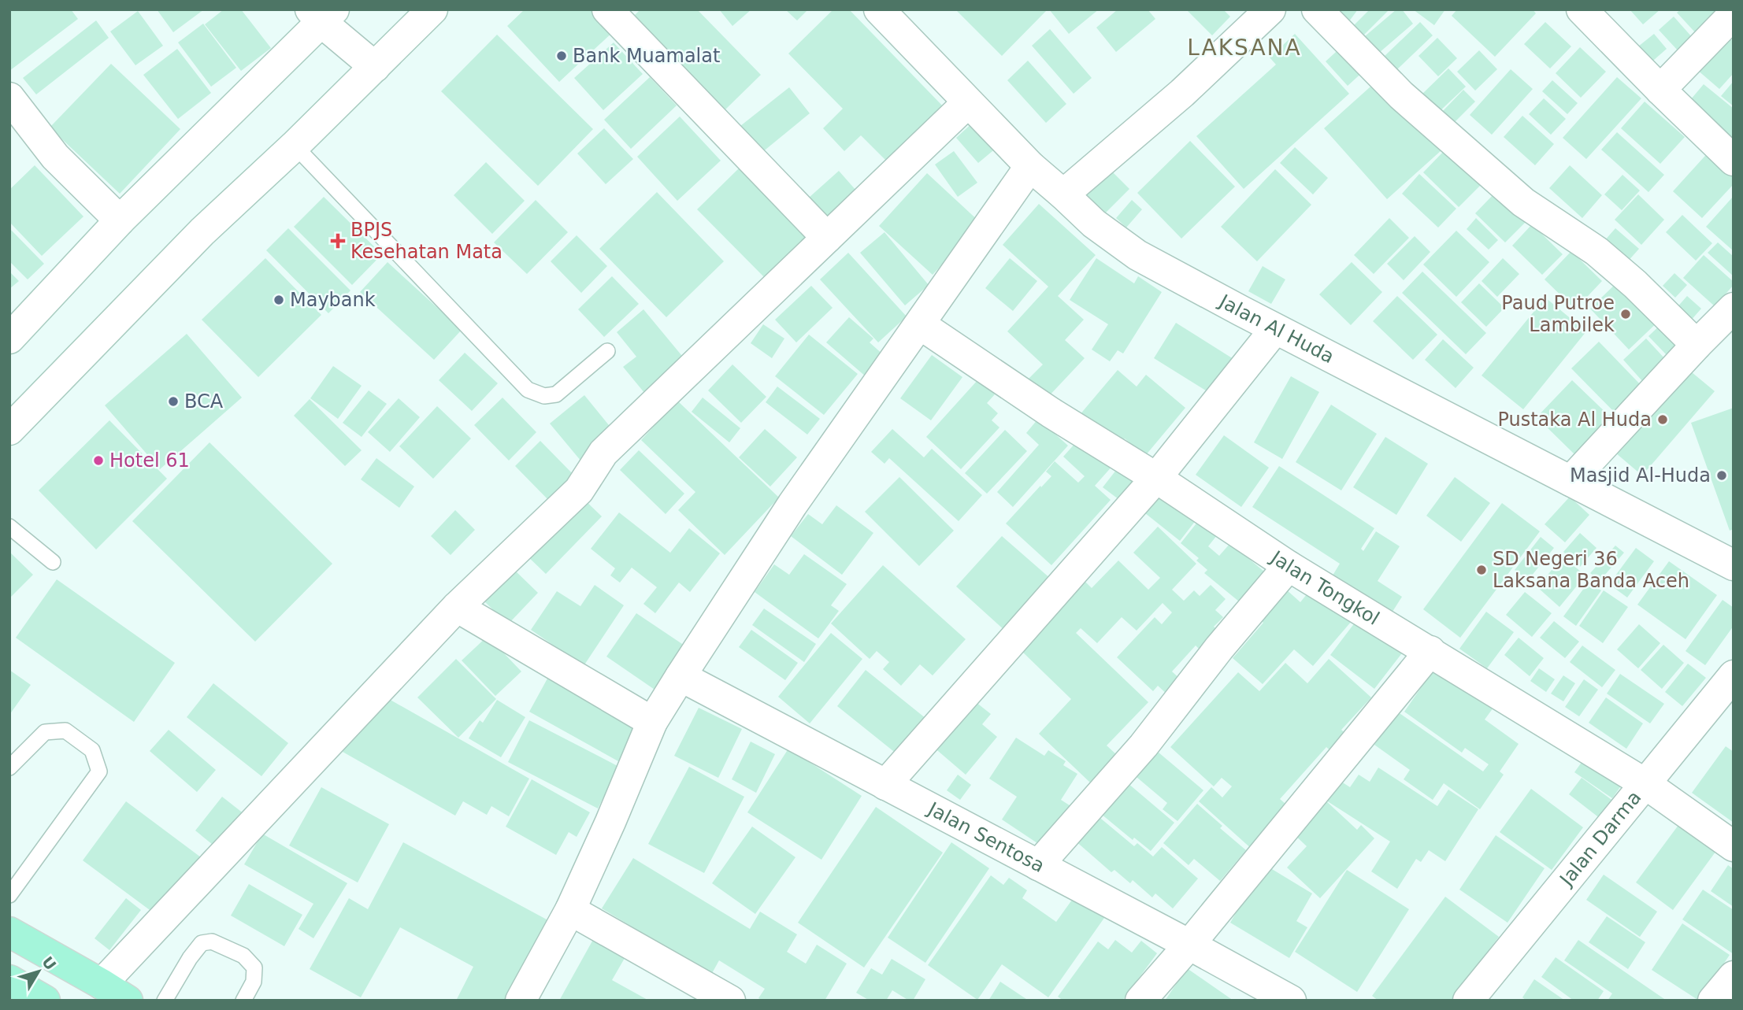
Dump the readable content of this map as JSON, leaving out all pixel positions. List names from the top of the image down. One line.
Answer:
{"streets":{"street":["Jalan Al Huda","Jalan Tongkol","Jalan Sentosa","Jalan Darma"]},"crossings":[["Jalan Tongkol","Jalan Darma"]],"districts":["LAKSANA"],"places":{"other":["Bank Muamalat","Maybank","Paud Putroe Lambilek","BCA","Pustaka Al Huda","Hotel 61","Masjid Al-Huda","SD Negeri 36 Laksana Banda Aceh"],"health":["BPJS Kesehatan Mata"]},"north":"top right"}
